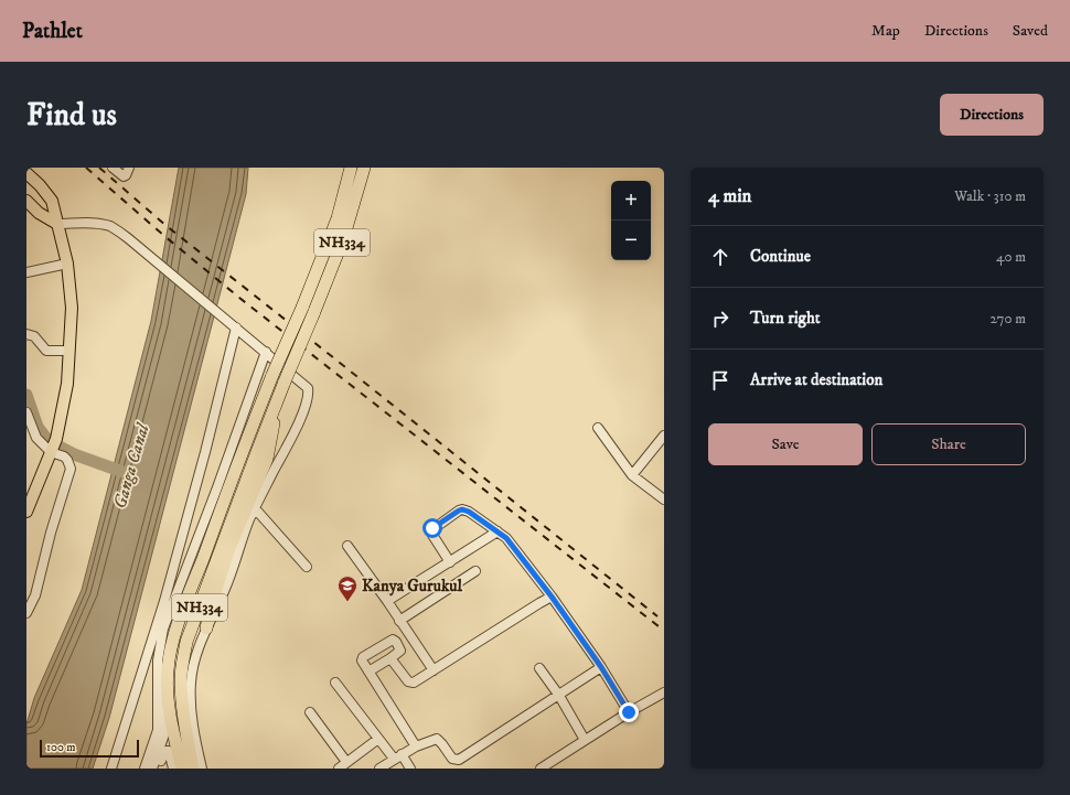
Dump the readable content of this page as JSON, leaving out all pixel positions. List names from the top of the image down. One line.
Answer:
{"streets":{"highway":["NH334"]},"water":["Ganga Canal"],"places":{"school or university":["Kanya Gurukul"]},"scale_bar":"100 m","page":{"header":"Pathlet","nav":["Map","Directions","Saved"],"buttons":["Directions",["Save","Share"]],"title":"Find us","heading":["4 min","Walk · 310 m"],"map_buttons":["+","−"],"list":[["Continue","40 m"],["Turn right","270 m"],"Arrive at destination"],"scale":"100 m"}}
